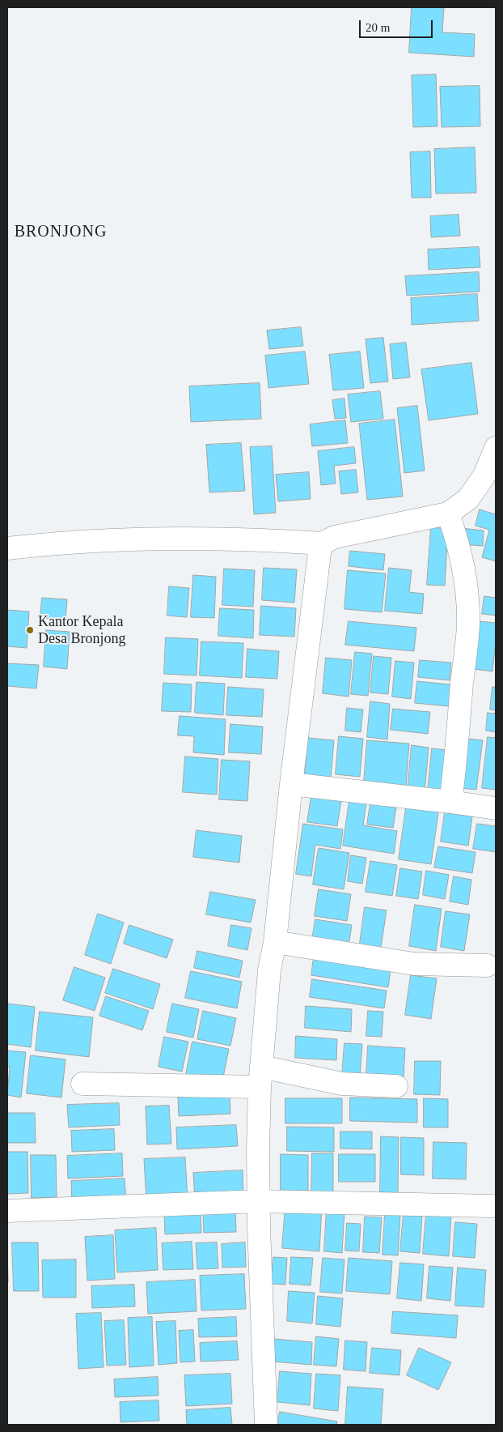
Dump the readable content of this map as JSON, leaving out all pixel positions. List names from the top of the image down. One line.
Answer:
{"districts":["BRONJONG"],"places":["Kantor Kepala Desa Bronjong"],"scale_bar":"20 m"}
